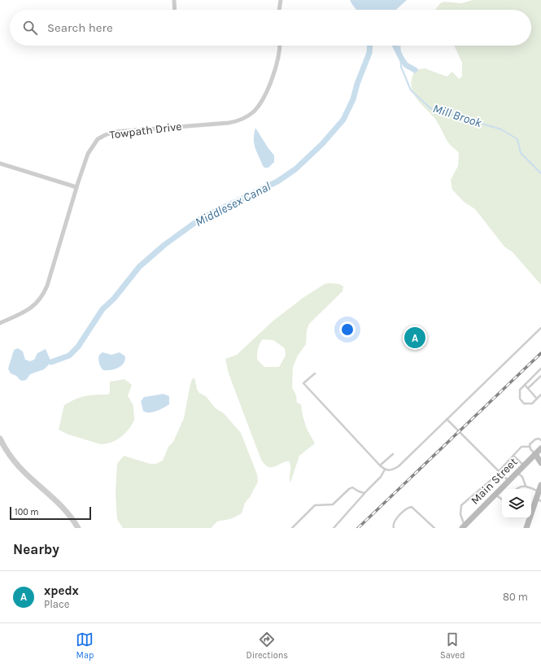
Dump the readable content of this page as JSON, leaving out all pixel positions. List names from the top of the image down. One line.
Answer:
{"streets":{"main road":["Main Street"],"street":["Towpath Drive"]},"water":["Mill Brook","Middlesex Canal"],"scale_bar":"100 m","page":{"search":"Search here","pins":"A","scale":"100 m","heading":"Nearby","list":[{"mark":"A","name":"xpedx","note":"Place","value":"80 m"}],"nav":["Map","Directions","Saved"]}}
